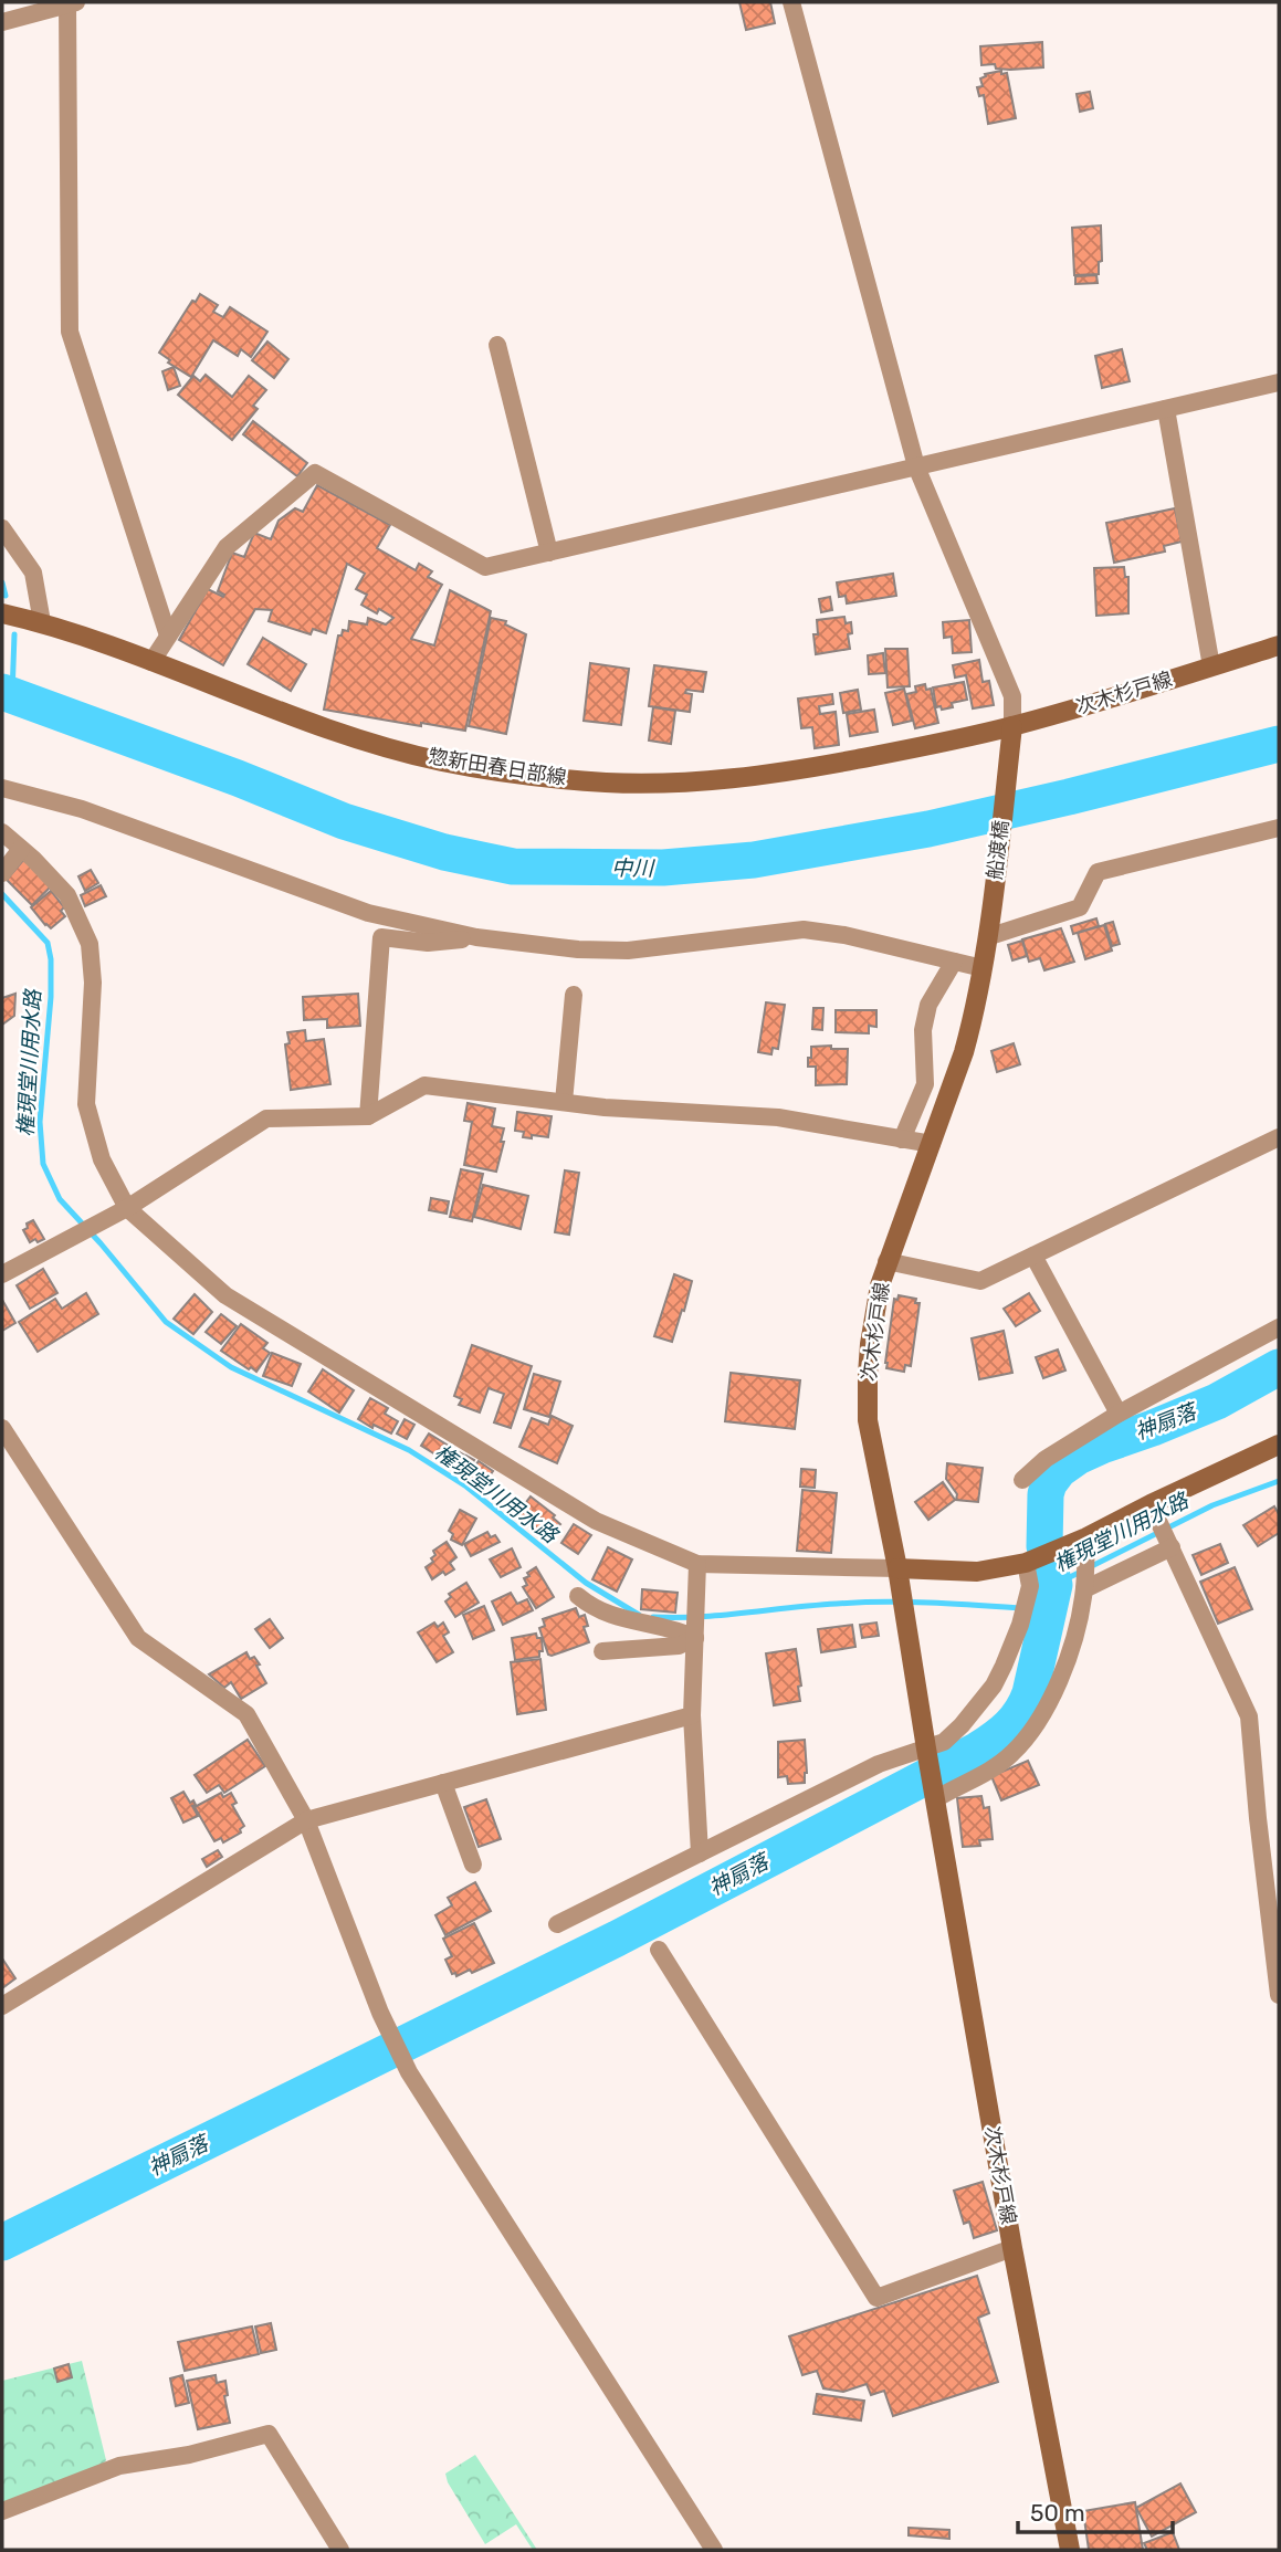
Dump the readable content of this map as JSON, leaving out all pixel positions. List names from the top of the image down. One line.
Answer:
{"streets":{"main road":["次木杉戸線","惣新田春日部線","船渡橋"]},"crossings":[["次木杉戸線","惣新田春日部線"],["次木杉戸線","船渡橋"],["惣新田春日部線","船渡橋"]],"water":["中川","権現堂川用水路","神扇落"],"scale_bar":"50 m"}
